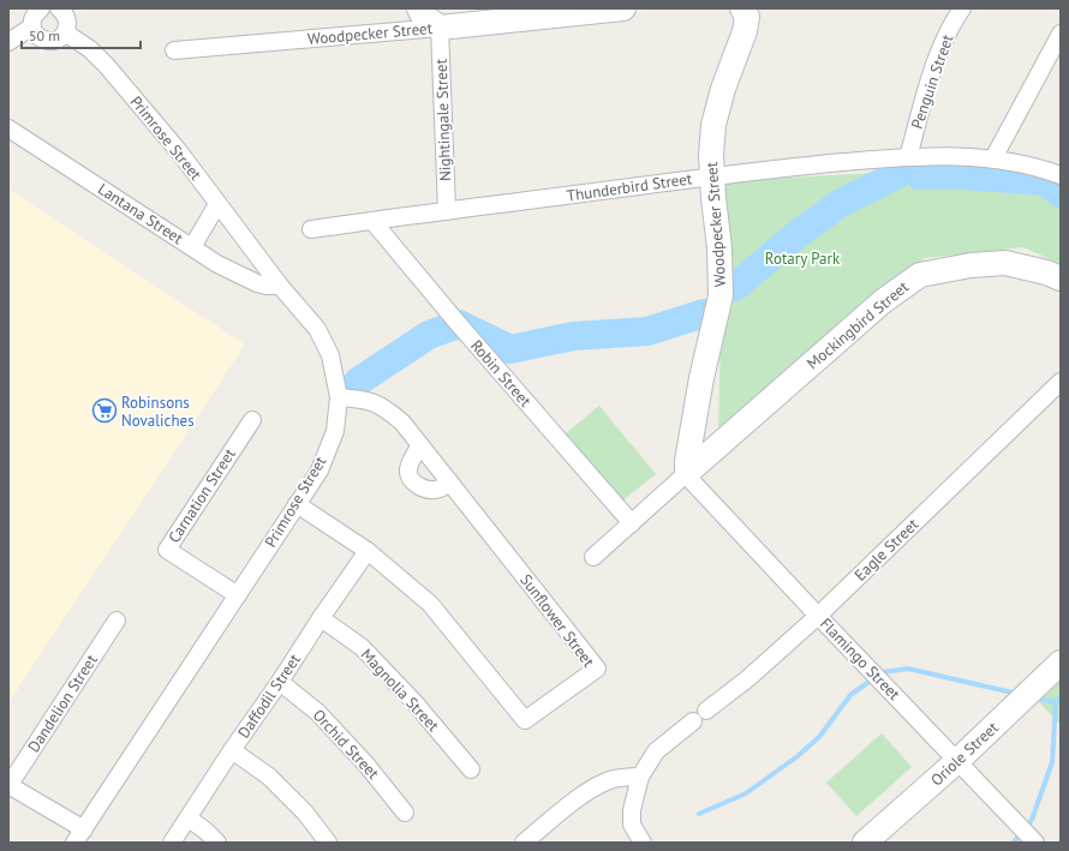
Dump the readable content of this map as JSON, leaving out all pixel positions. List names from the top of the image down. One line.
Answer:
{"streets":{"street":["Woodpecker Street","Penguin Street","Nightingale Street","Primrose Street","Thunderbird Street","Lantana Street","Mockingbird Street","Robin Street","Carnation Street","Eagle Street","Sunflower Street","Flamingo Street","Magnolia Street","Daffodil Street","Dandelion Street","Orchid Street","Oriole Street"]},"crossings":[["Woodpecker Street","Nightingale Street"],["Woodpecker Street","Thunderbird Street"],["Woodpecker Street","Mockingbird Street"],["Woodpecker Street","Flamingo Street"],["Penguin Street","Thunderbird Street"],["Nightingale Street","Thunderbird Street"],["Primrose Street","Lantana Street"],["Primrose Street","Carnation Street"],["Primrose Street","Sunflower Street"],["Thunderbird Street","Robin Street"],["Mockingbird Street","Flamingo Street"],["Eagle Street","Flamingo Street"],["Sunflower Street","Daffodil Street"],["Flamingo Street","Oriole Street"],["Magnolia Street","Daffodil Street"],["Daffodil Street","Orchid Street"]],"parks":["Rotary Park"],"places":{"supermarket":["Robinsons Novaliches"]},"scale_bar":"50 m"}
